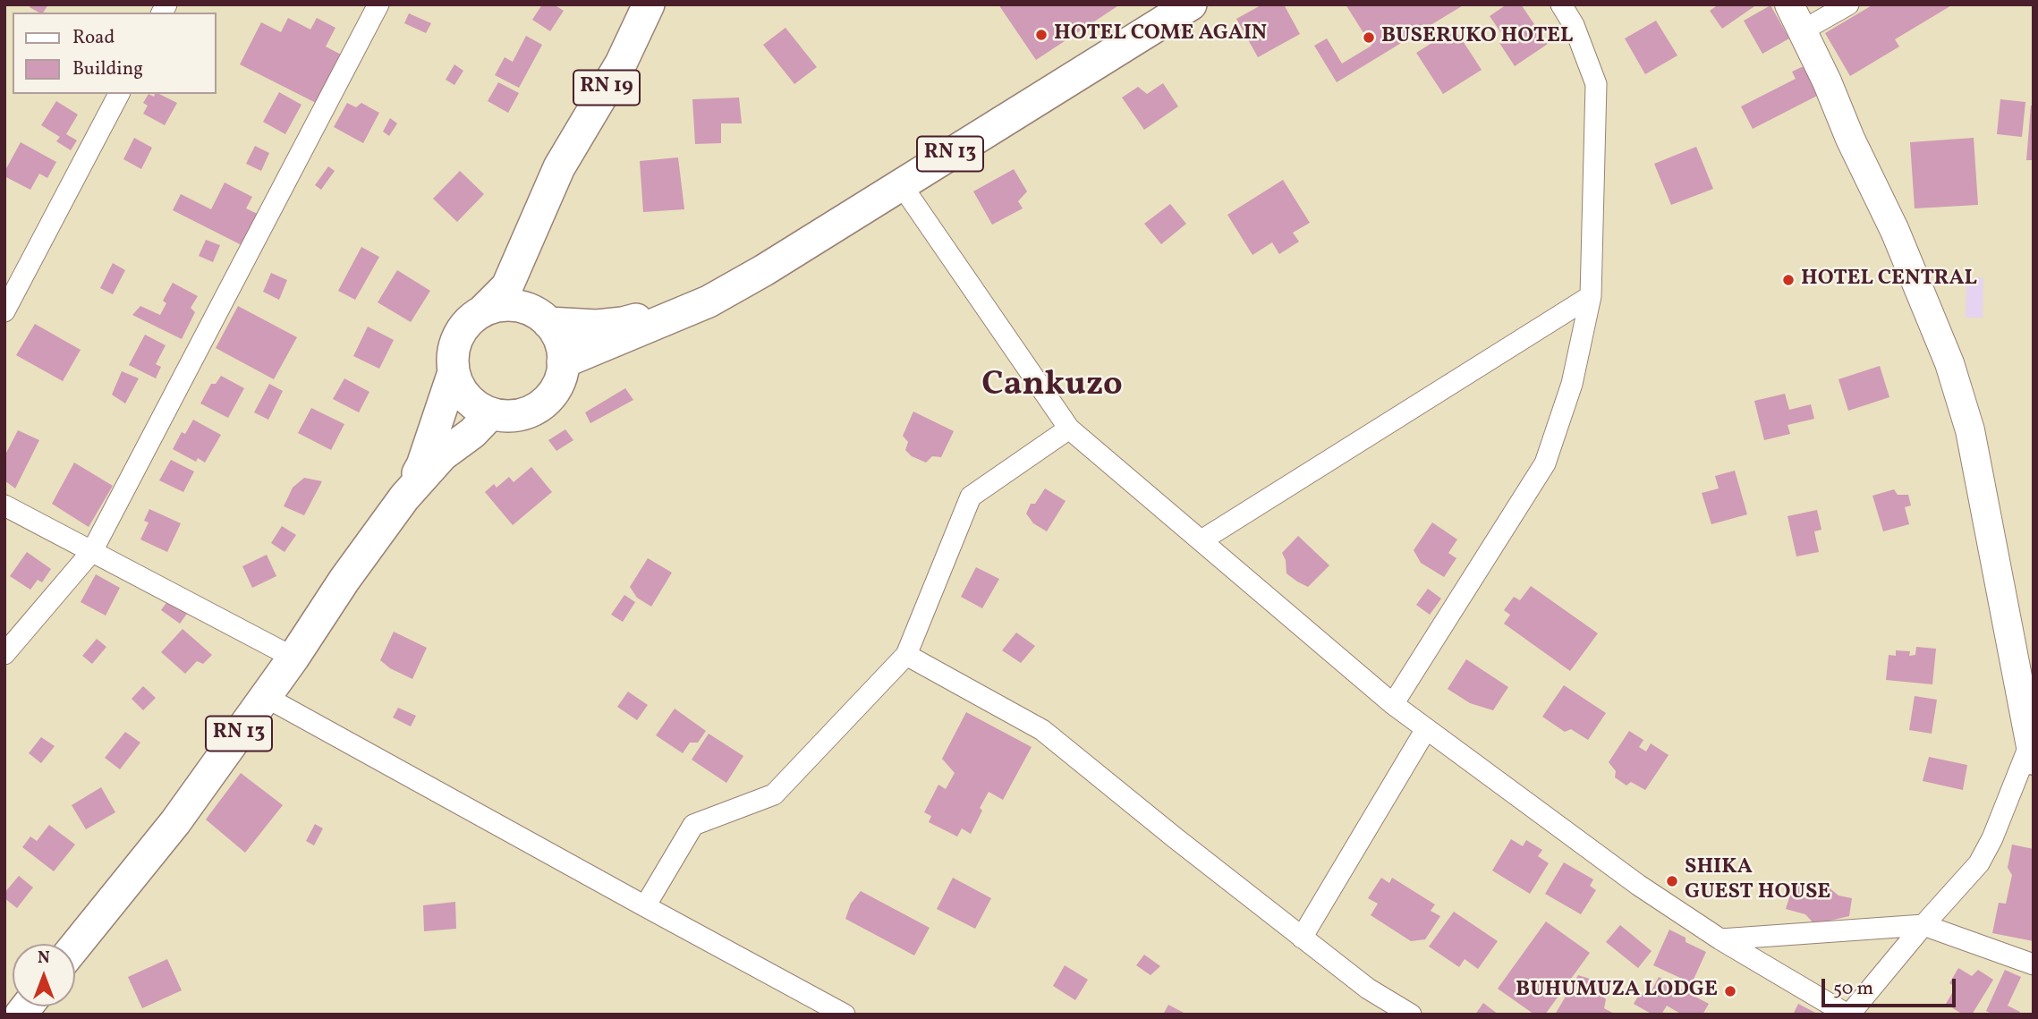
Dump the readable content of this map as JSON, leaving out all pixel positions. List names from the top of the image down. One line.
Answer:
{"streets":{"main road":["RN 19","RN 13"]},"crossings":[["RN 19","RN 13"]],"districts":["Cankuzo"],"places":["HOTEL COME AGAIN","BUSERUKO HOTEL","HOTEL CENTRAL","SHIKA GUEST HOUSE","BUHUMUZA LODGE"],"legend":["Road","Building"],"scale_bar":"50 m","north":"top"}
